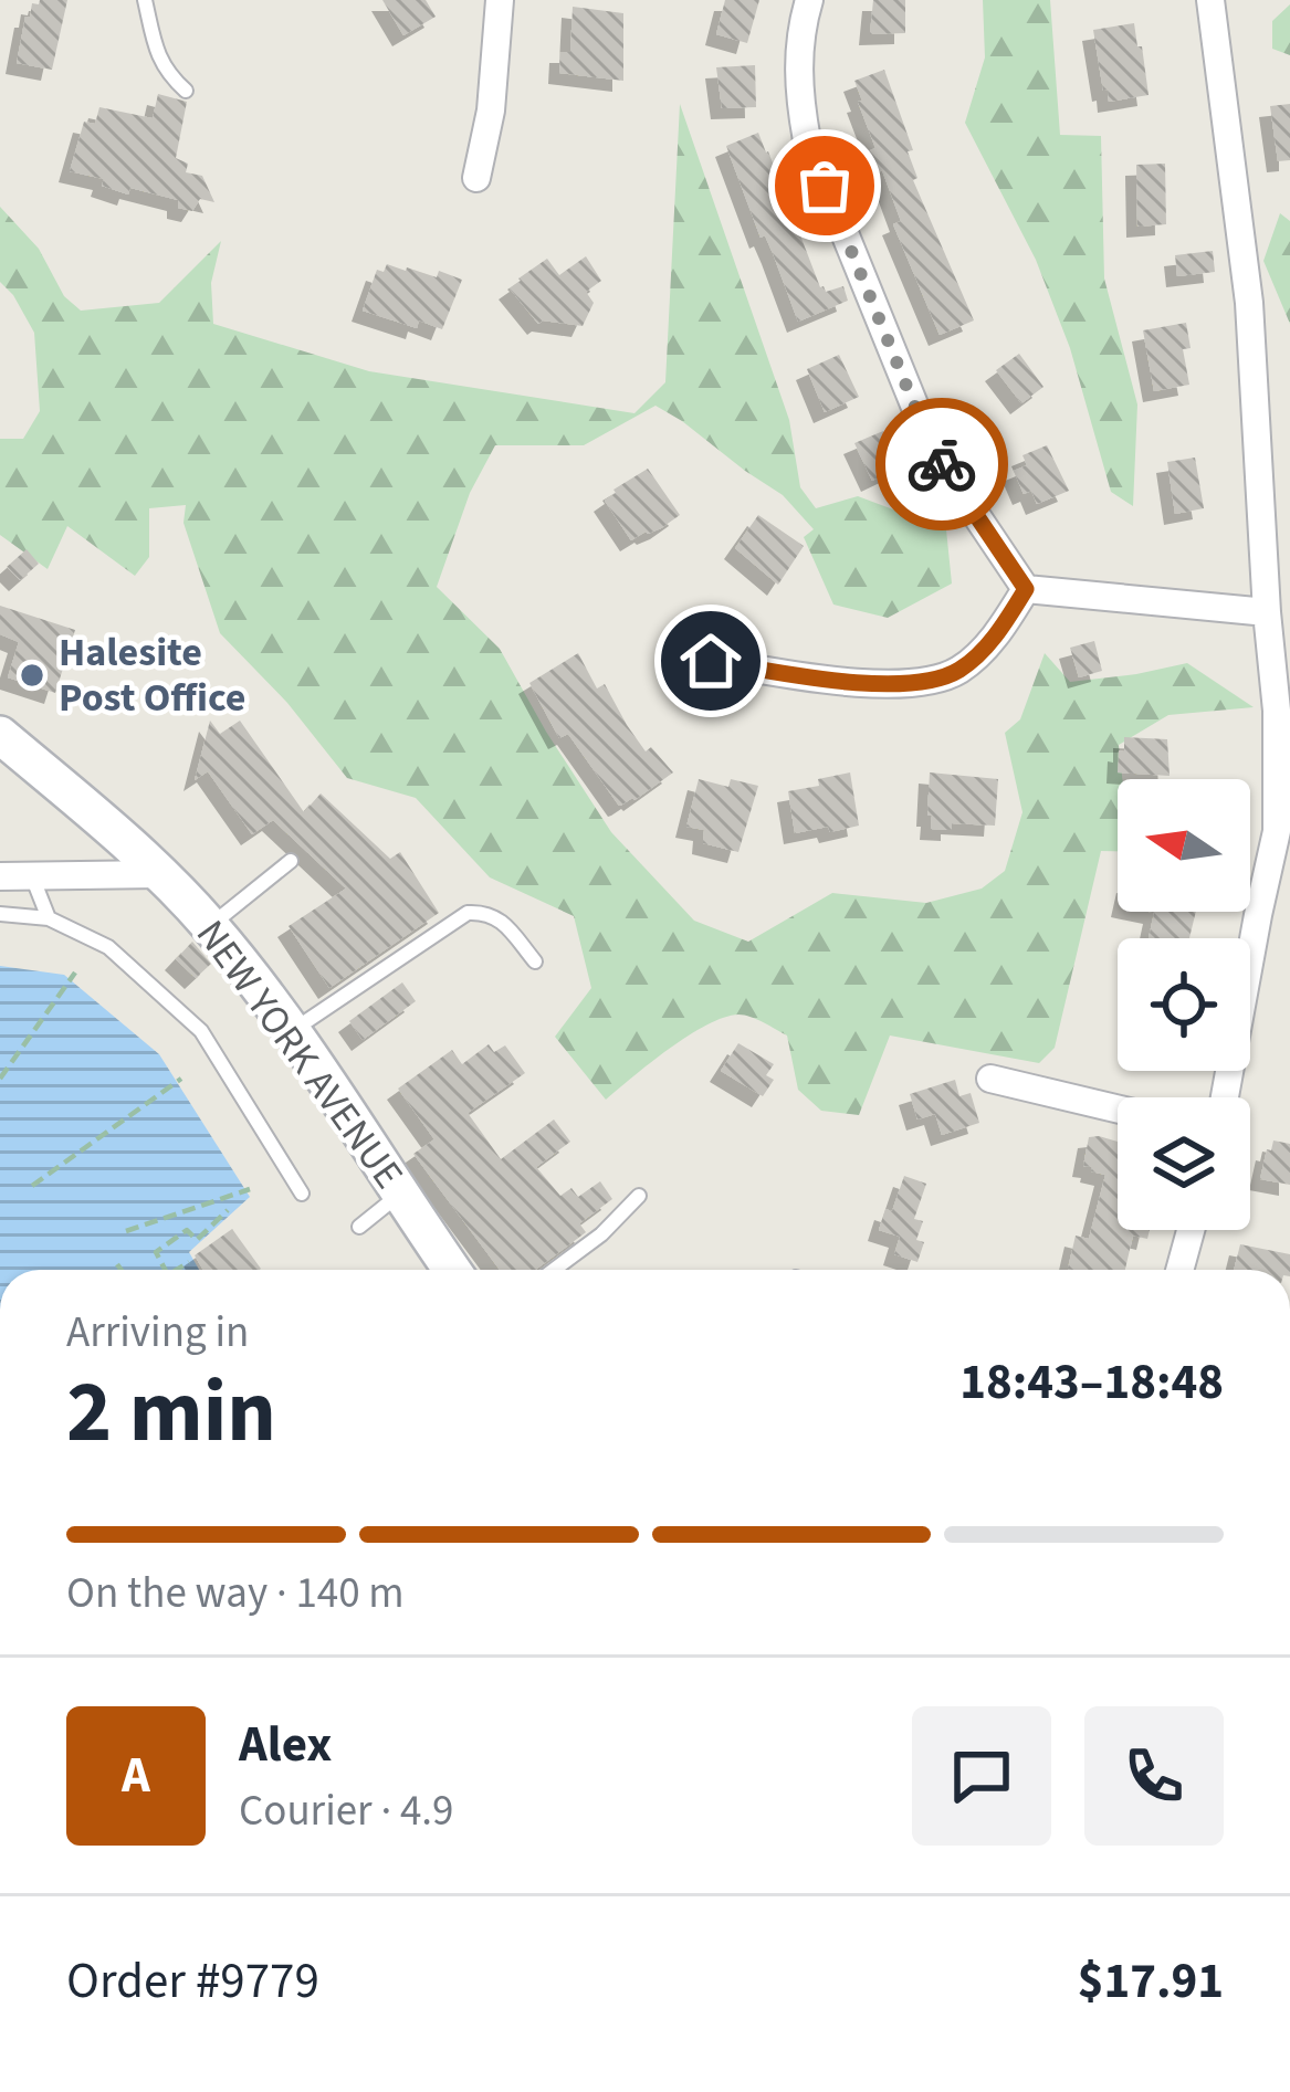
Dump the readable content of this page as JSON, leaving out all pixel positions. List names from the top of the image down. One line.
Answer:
{"streets":{"street":["NEW YORK AVENUE"]},"places":["Halesite Post Office"],"north":"left","page":{"heading":["2 min","Arriving in","18:43–18:48"],"panel":["Alex","Courier · 4.9","Order #9779","$17.91"],"bar":"On the way · 140 m","round":"A"}}
